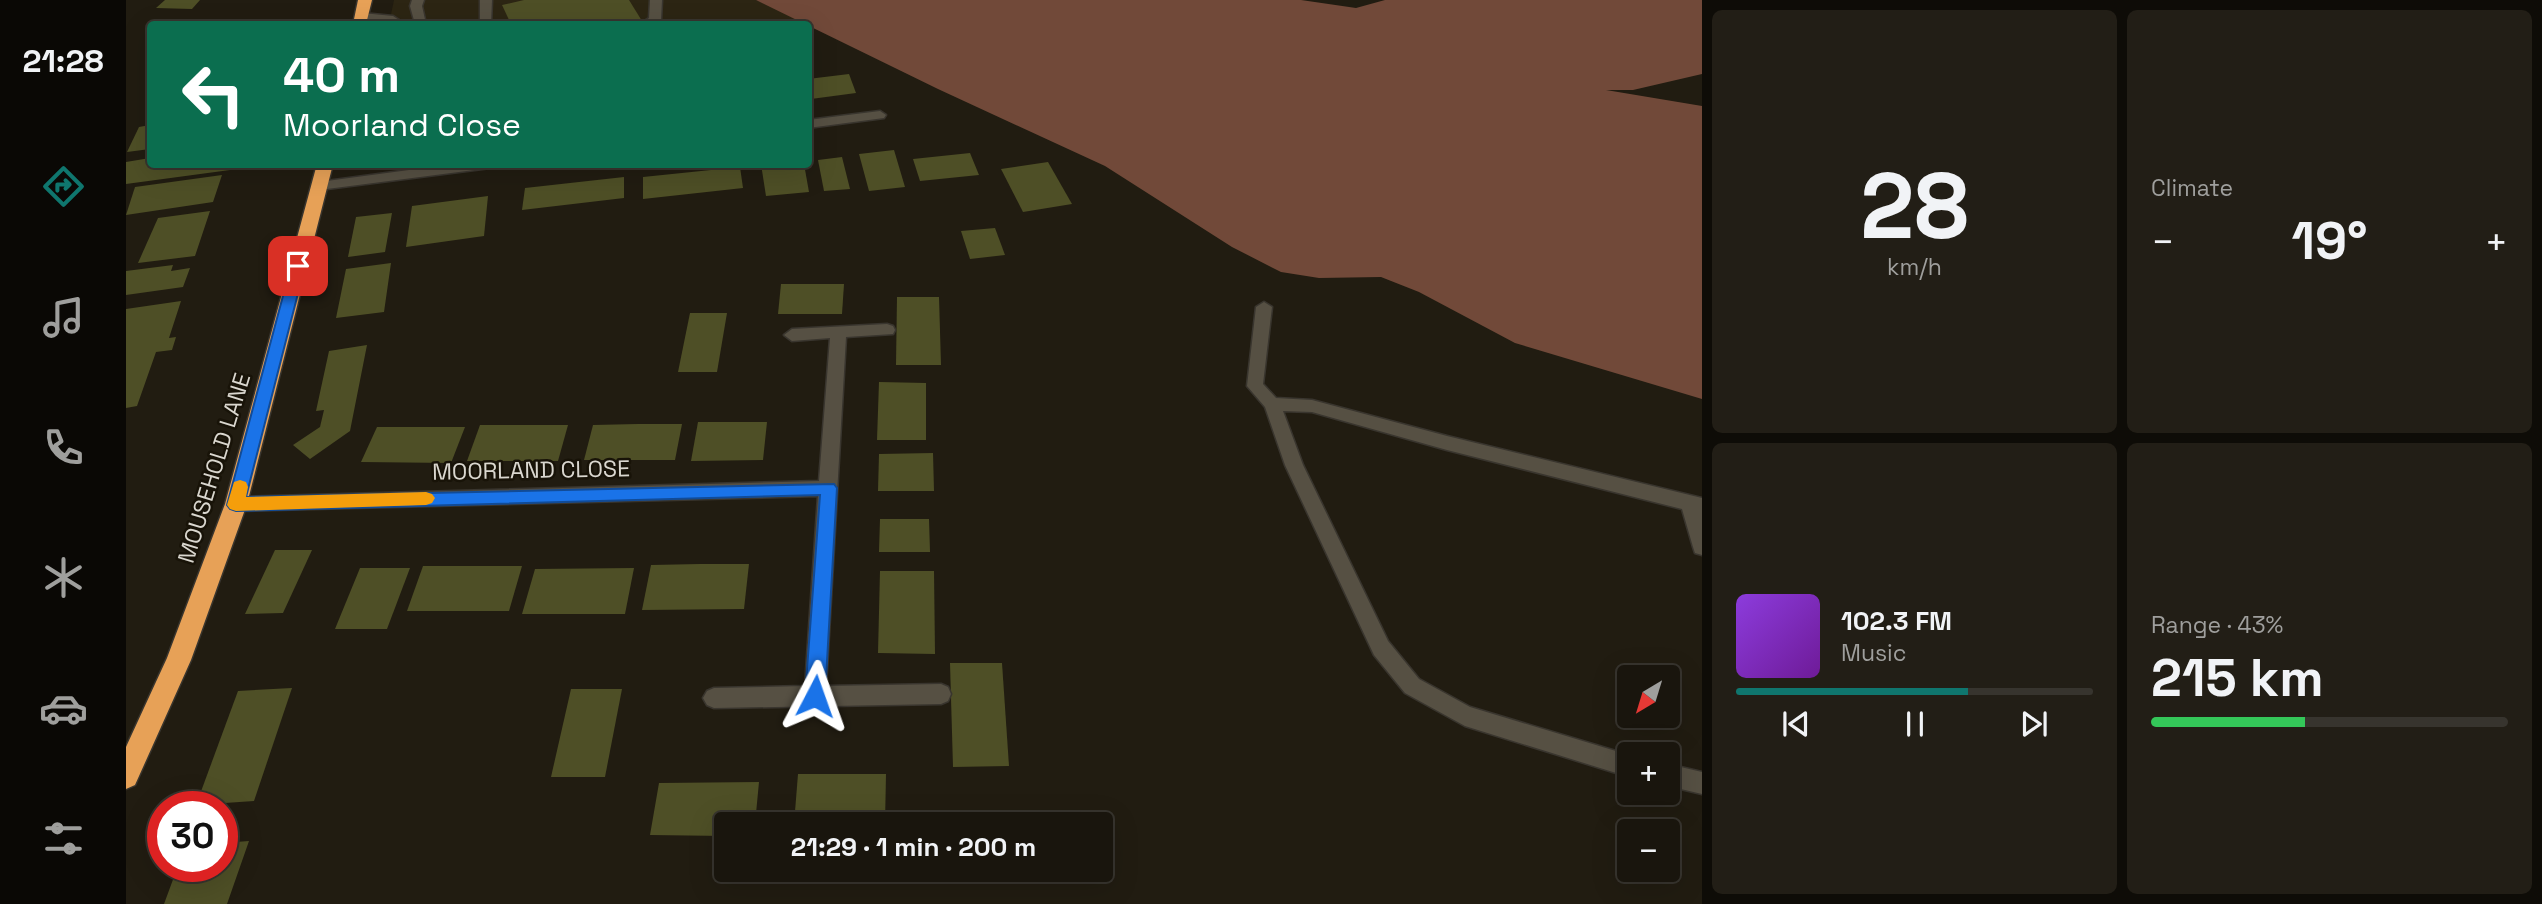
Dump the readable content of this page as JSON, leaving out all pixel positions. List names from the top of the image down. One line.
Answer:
{"streets":{"highway":["MOUSEHOLD LANE"],"street":["MOORLAND CLOSE"]},"crossings":[["MOUSEHOLD LANE","MOORLAND CLOSE"]],"north":"bottom left","page":{"tabs":"21:28","tile":[["28","km/h"],"Climate",["Range · 43%","215 km"]],"turn":["40 m","Moorland Close"],"heat":["−","19°","+"],"song":["102.3 FM","Music"],"map_buttons":["+","−"],"limit":"30","trip":"21:29 · 1 min · 200 m"}}
